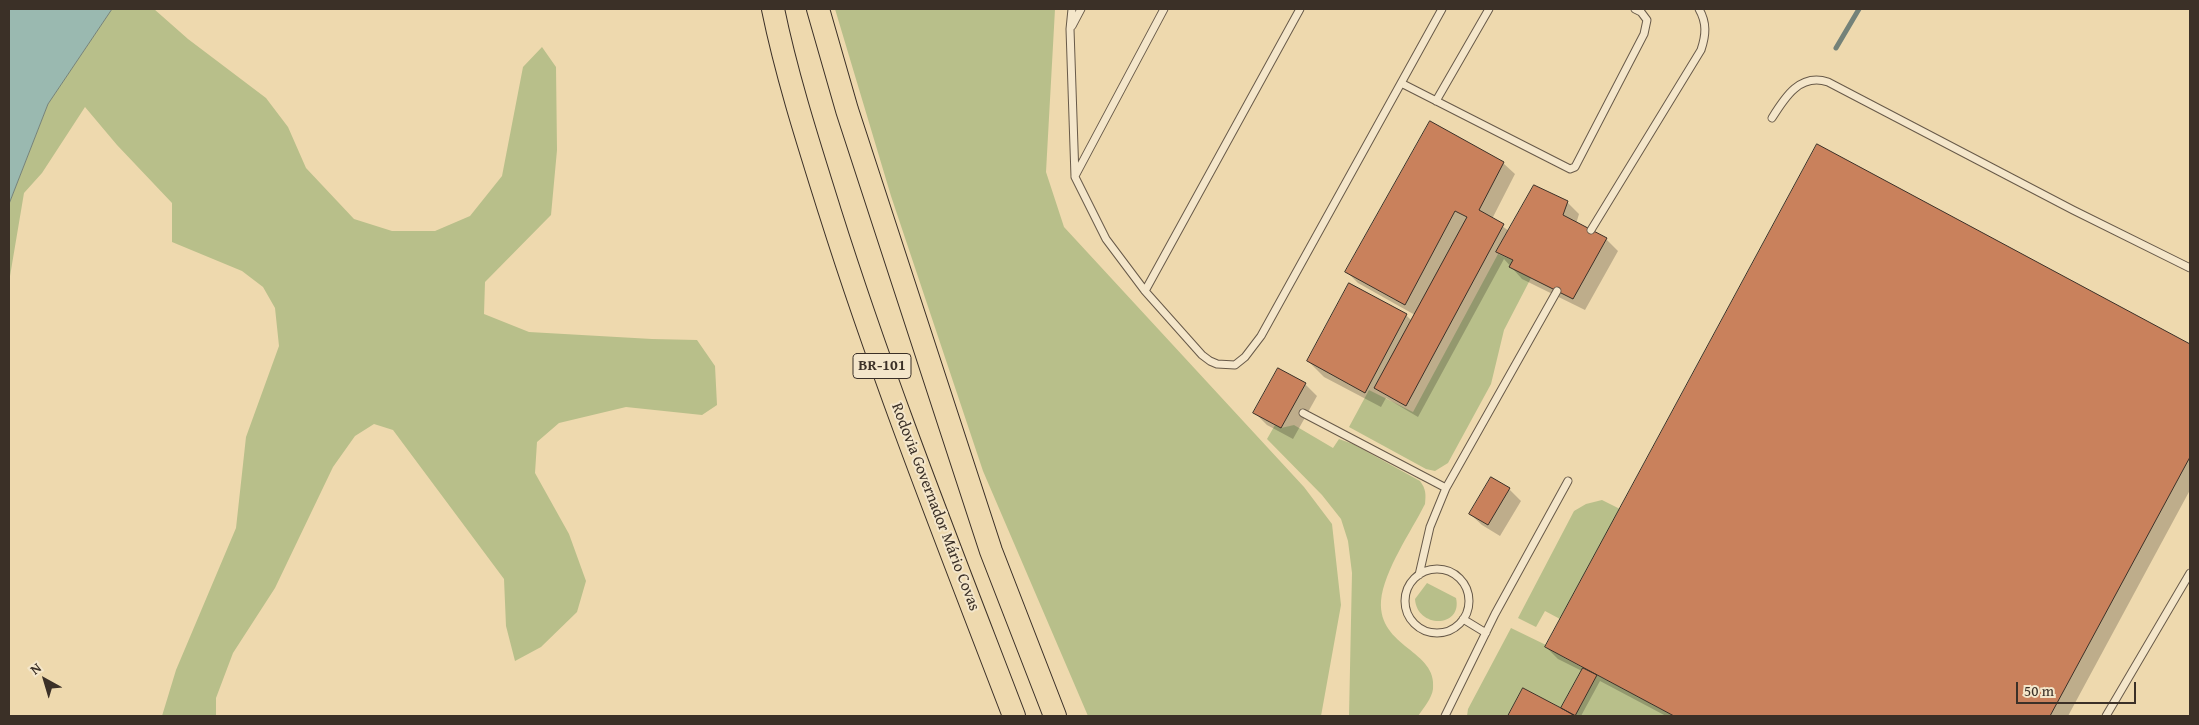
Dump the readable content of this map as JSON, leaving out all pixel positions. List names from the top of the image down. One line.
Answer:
{"streets":{"highway":["BR-101","Rodovia Governador Mário Covas"]},"scale_bar":"50 m","north":"top left"}
